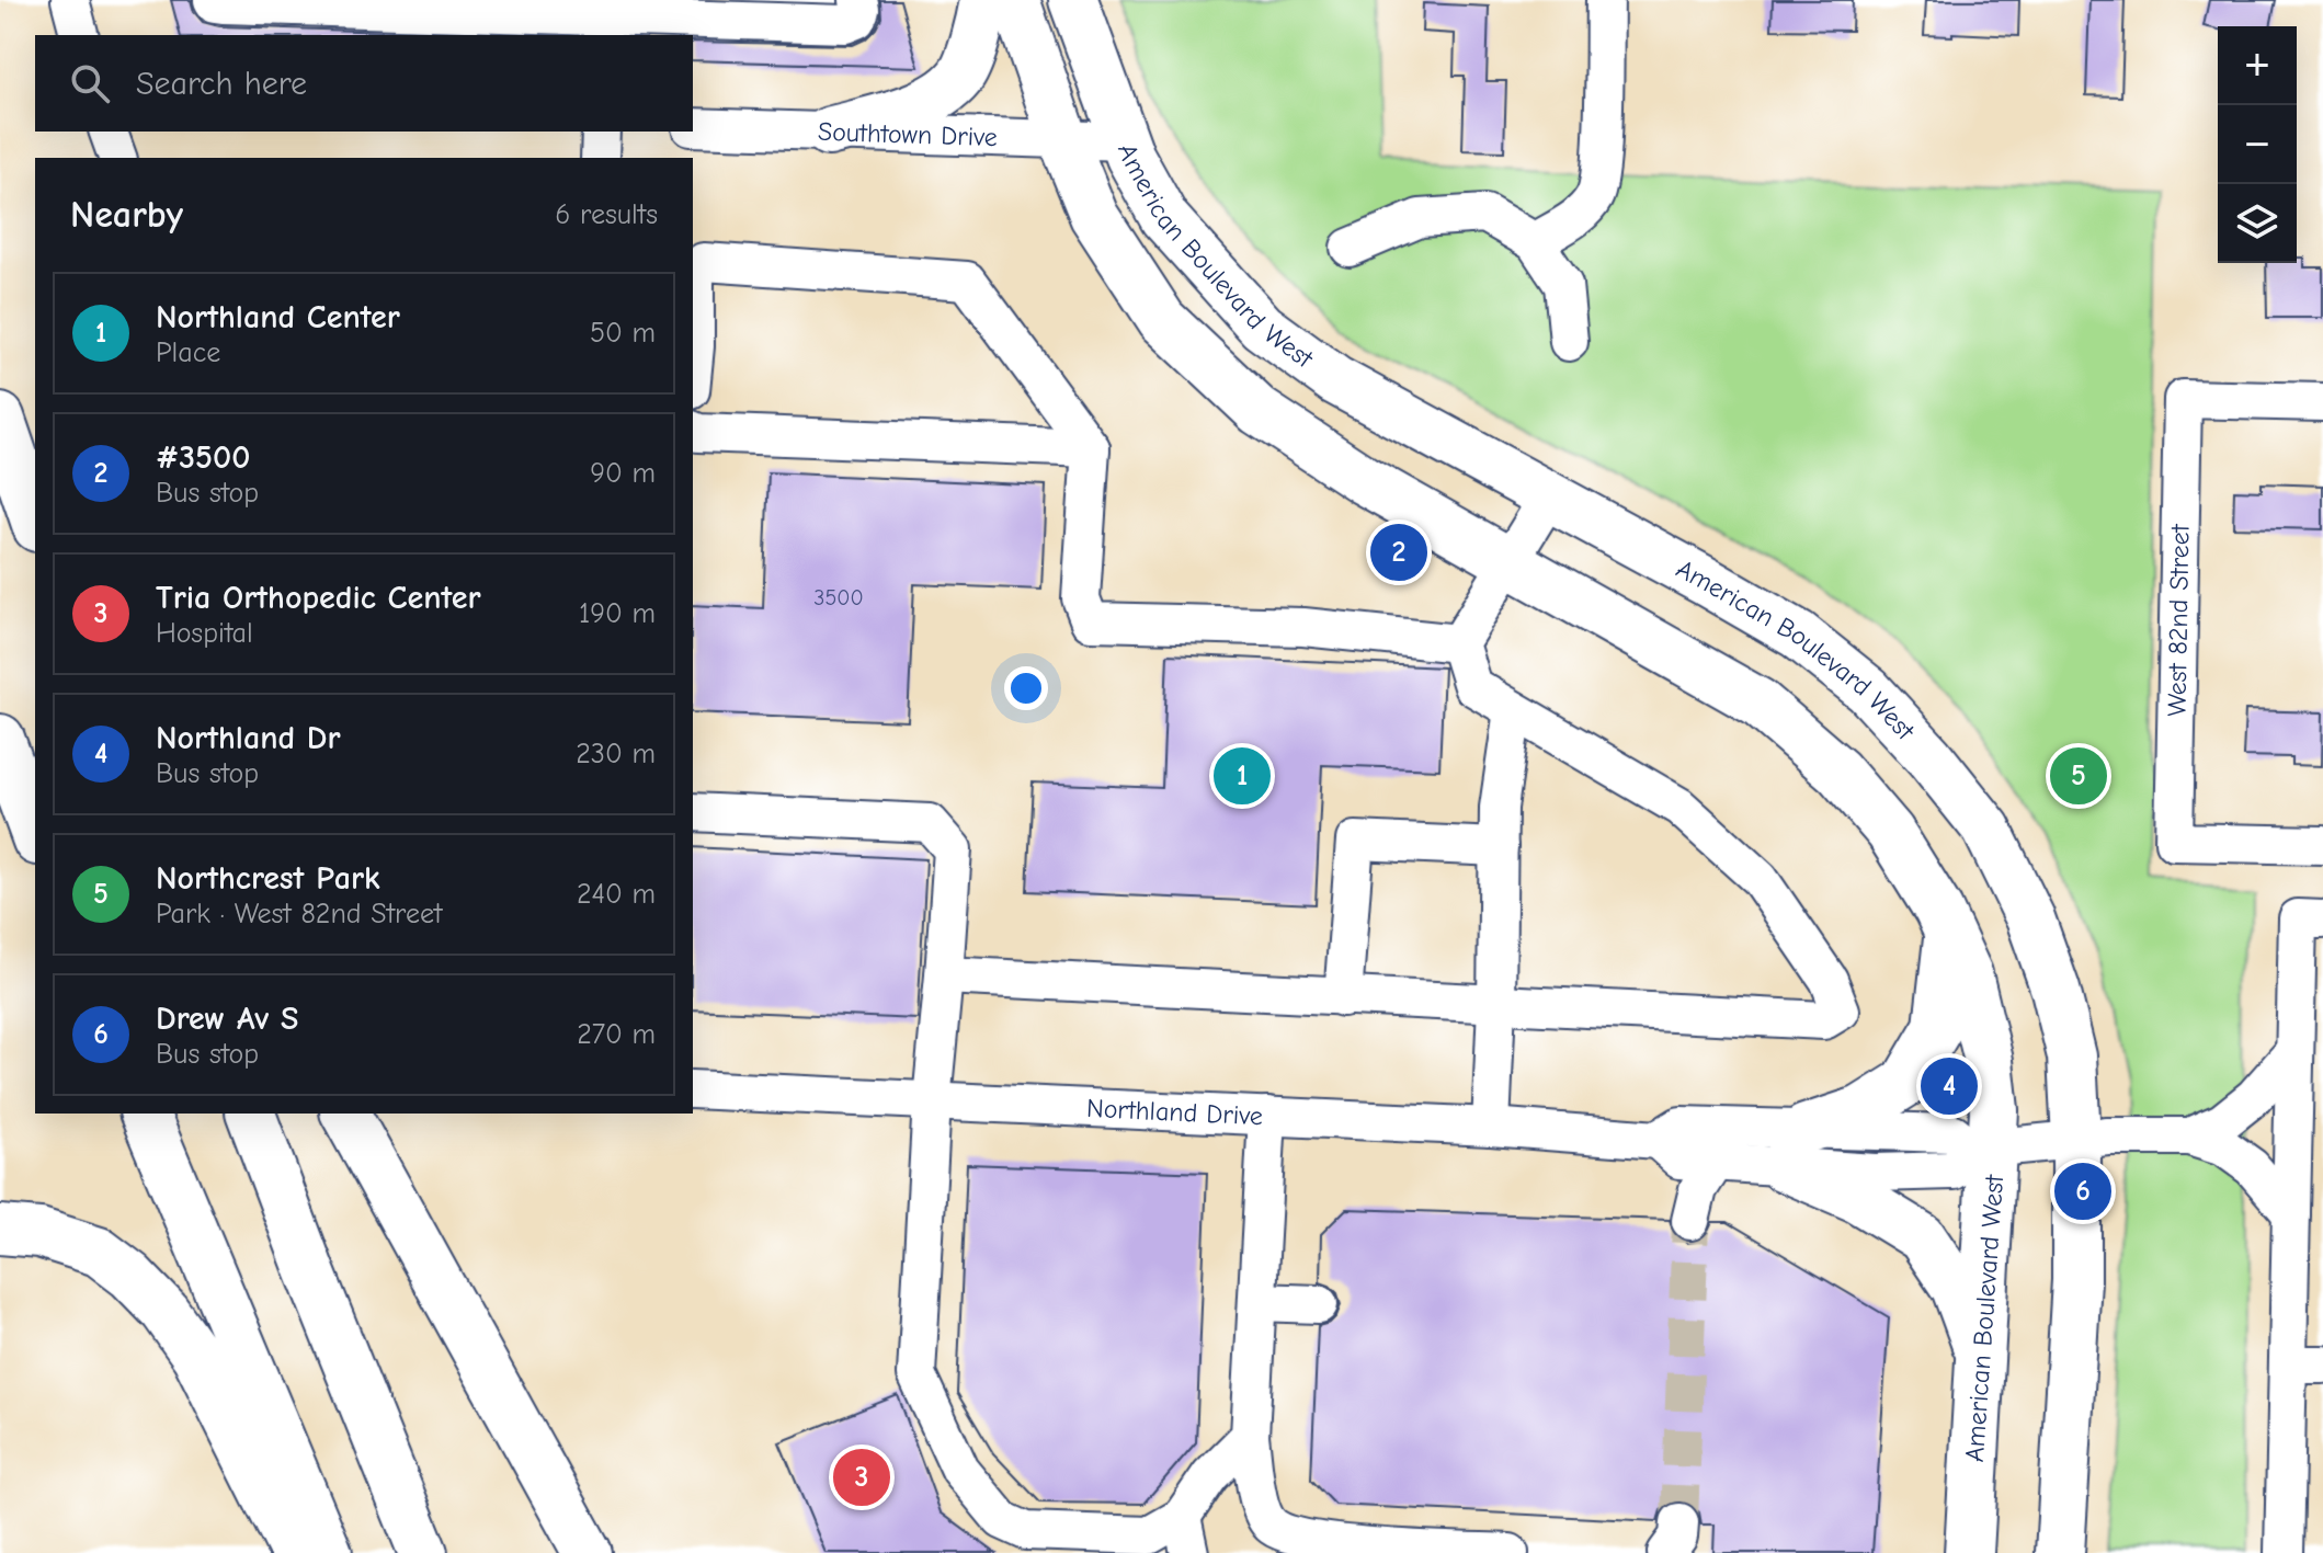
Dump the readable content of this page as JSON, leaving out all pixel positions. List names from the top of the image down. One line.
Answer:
{"streets":{"main road":["American Boulevard West"],"street":["Southtown Drive","West 82nd Street","Northland Drive"]},"crossings":[["Southtown Drive","American Boulevard West"],["American Boulevard West","Northland Drive"]],"house_numbers":["3500"],"page":{"map_buttons":["+","−"],"search":"Search here","heading":["Nearby","6 results"],"list":[{"mark":"1","name":"Northland Center","note":"Place","value":"50 m"},{"mark":"2","name":"#3500","note":"Bus stop","value":"90 m"},{"mark":"3","name":"Tria Orthopedic Center","note":"Hospital","value":"190 m"},{"mark":"4","name":"Northland Dr","note":"Bus stop","value":"230 m"},{"mark":"5","name":"Northcrest Park","note":"Park · West 82nd Street","value":"240 m"},{"mark":"6","name":"Drew Av S","note":"Bus stop","value":"270 m"}],"pins":["2","1","5","4","6","3"]}}
